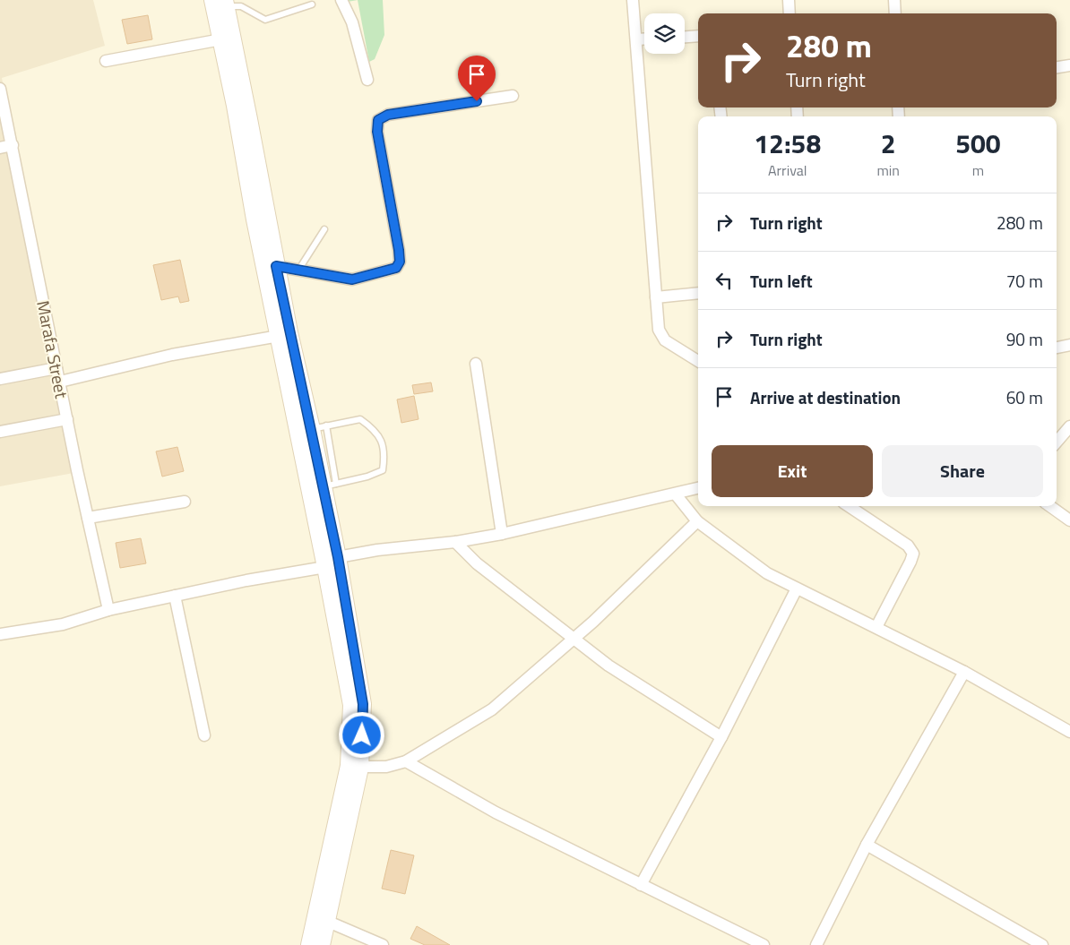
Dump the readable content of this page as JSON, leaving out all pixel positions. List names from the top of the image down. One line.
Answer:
{"streets":{"street":["Marafa Street"]},"page":{"turn":["280 m","Turn right"],"eta":["12:58","Arrival","2","min","500","m"],"list":[{"name":"Turn right","value":"280 m"},{"name":"Turn left","value":"70 m"},{"name":"Turn right","value":"90 m"},{"name":"Arrive at destination","value":"60 m"}],"buttons":["Exit","Share"]}}
